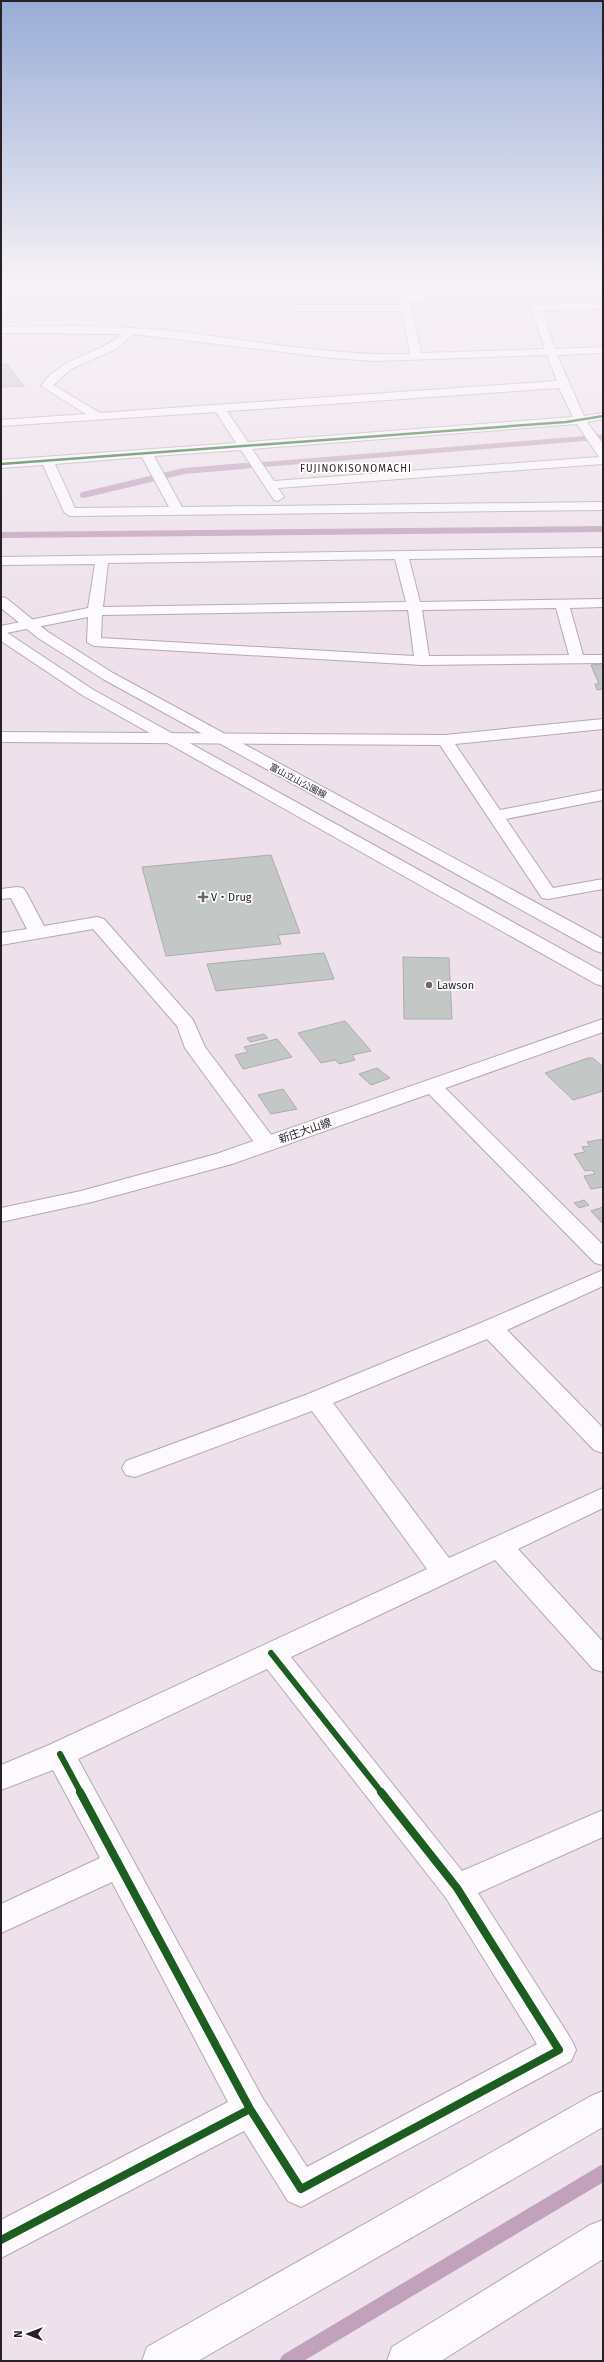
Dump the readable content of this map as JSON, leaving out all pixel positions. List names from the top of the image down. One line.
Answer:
{"streets":{"street":["富山立山公園線","新庄大山線"]},"districts":["FUJINOKISONOMACHI"],"places":{"health":["V・Drug"],"other":["Lawson"]},"north":"left"}
